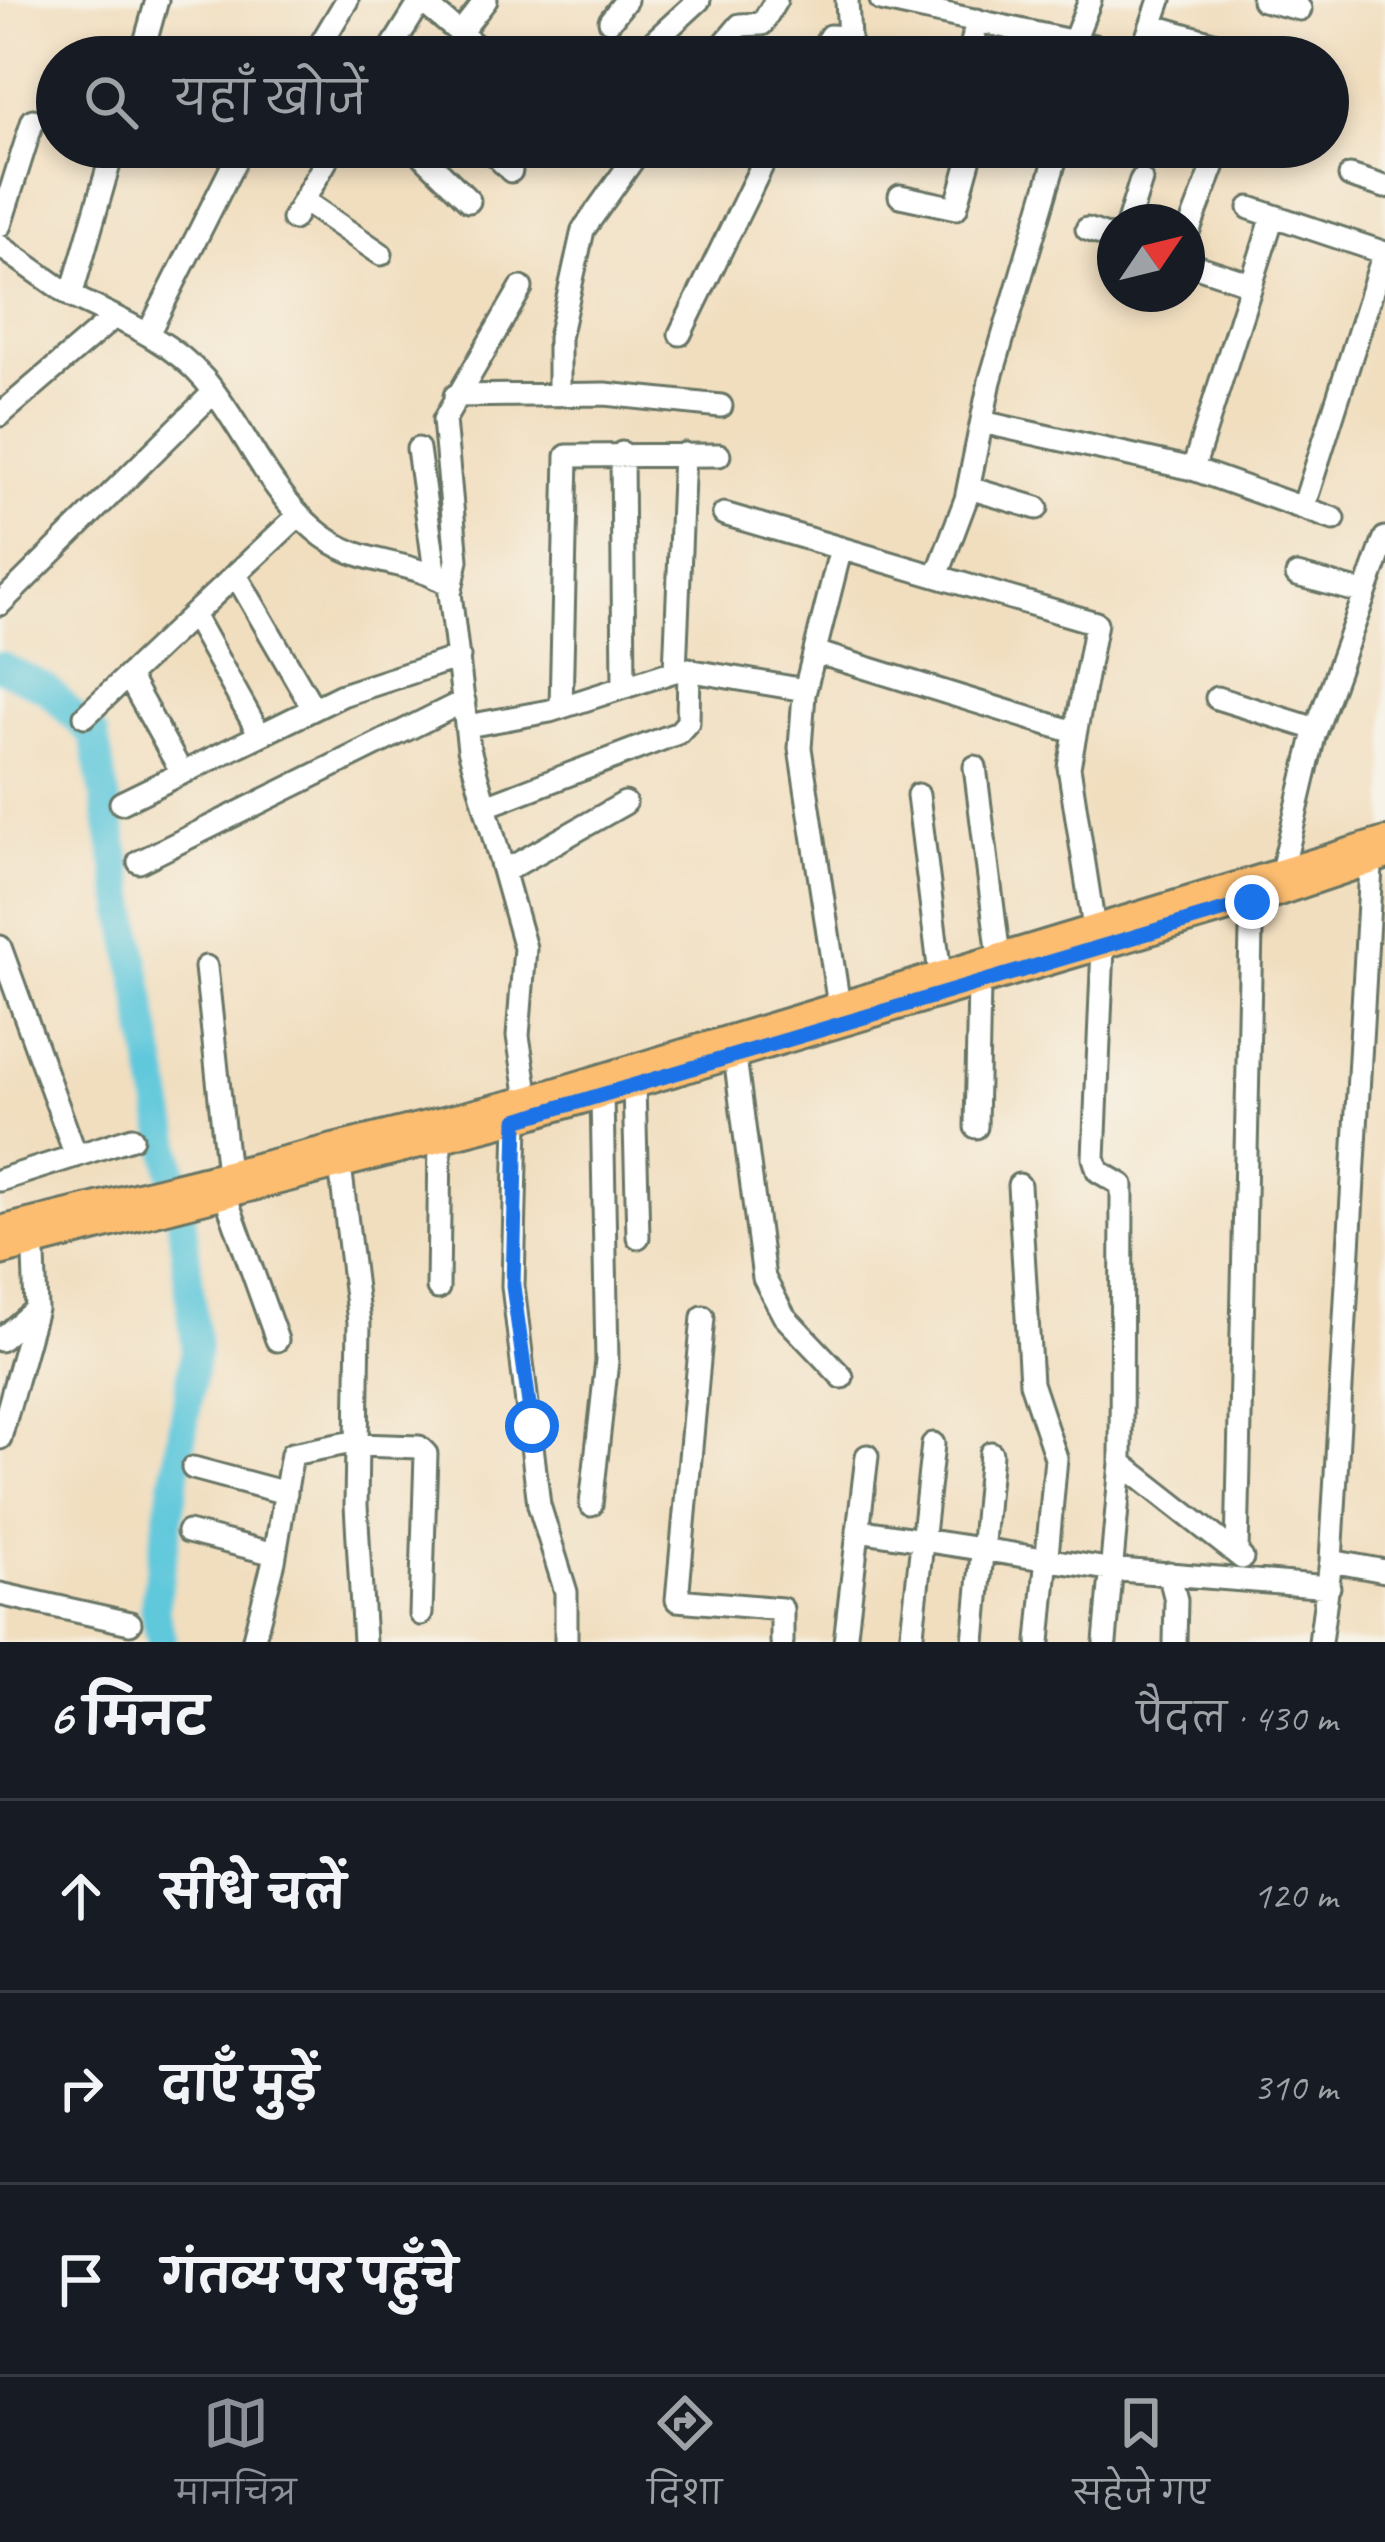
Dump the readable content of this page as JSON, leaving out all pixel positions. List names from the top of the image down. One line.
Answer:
{"north":"top right","page":{"search":"यहाँ खोजें","heading":["6 मिनट","पैदल · 430 m"],"list":[["सीधे चलें","120 m"],["दाएँ मुड़ें","310 m"],"गंतव्य पर पहुँचे"],"nav":["मानचित्र","दिशा","सहेजे गए"]}}
